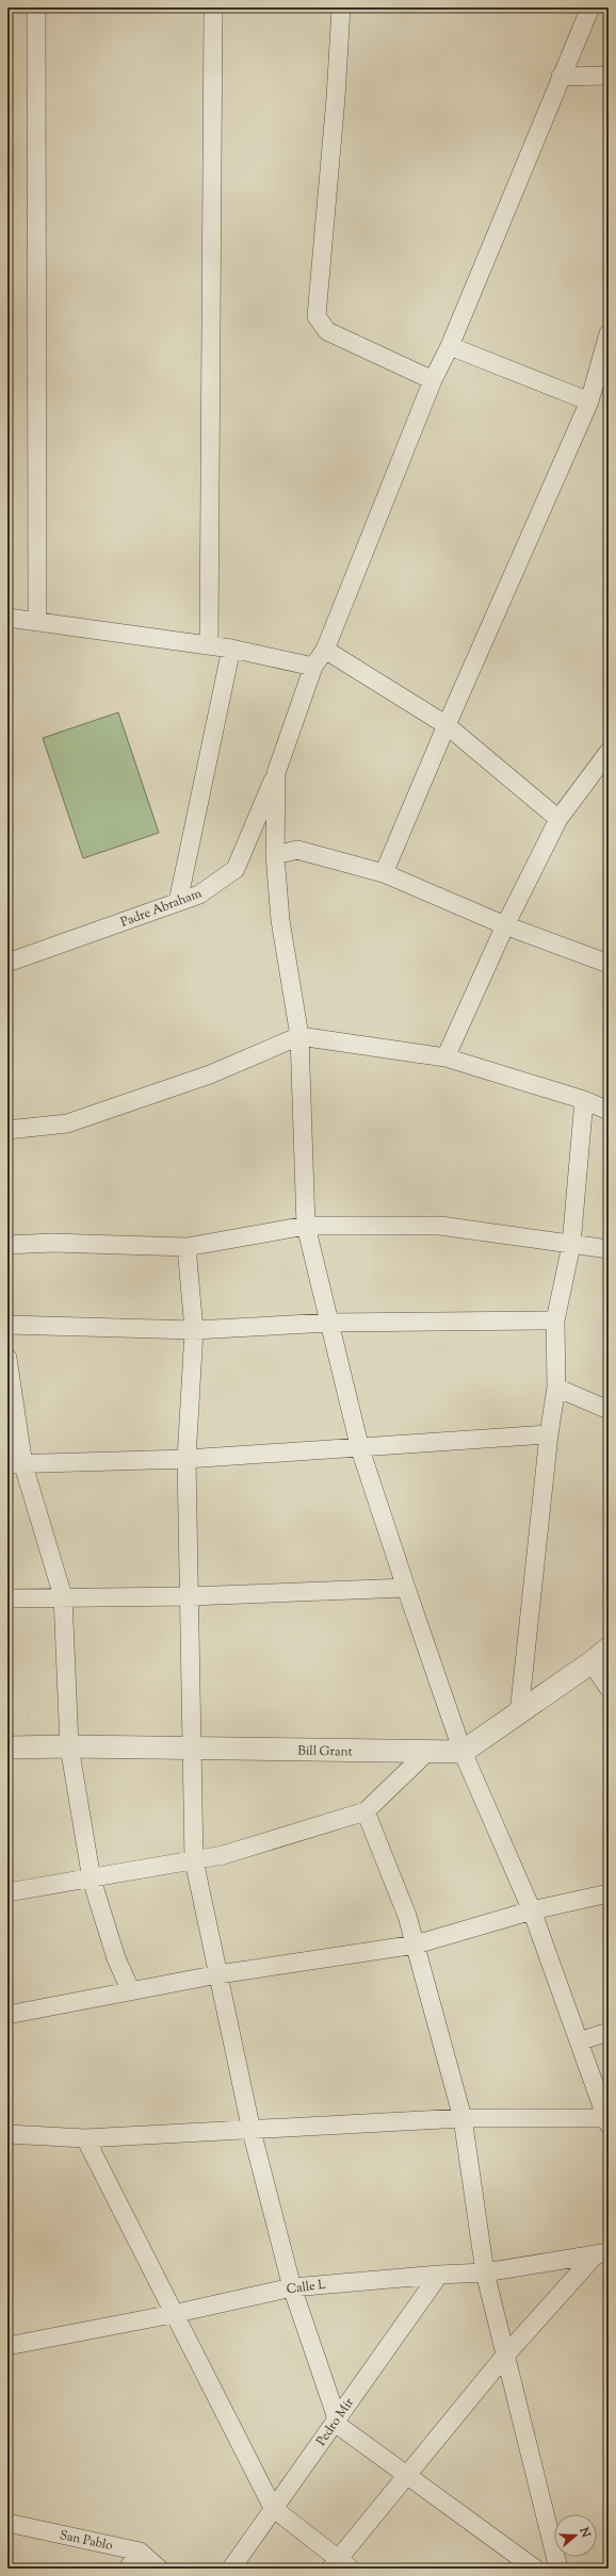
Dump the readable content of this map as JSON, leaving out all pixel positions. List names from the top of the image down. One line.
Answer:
{"streets":{"street":["Padre Abraham","Bill Grant","Calle L","Pedro Mír","San Pablo"]},"crossings":[["Calle L","Pedro Mír"]],"north":"right"}
